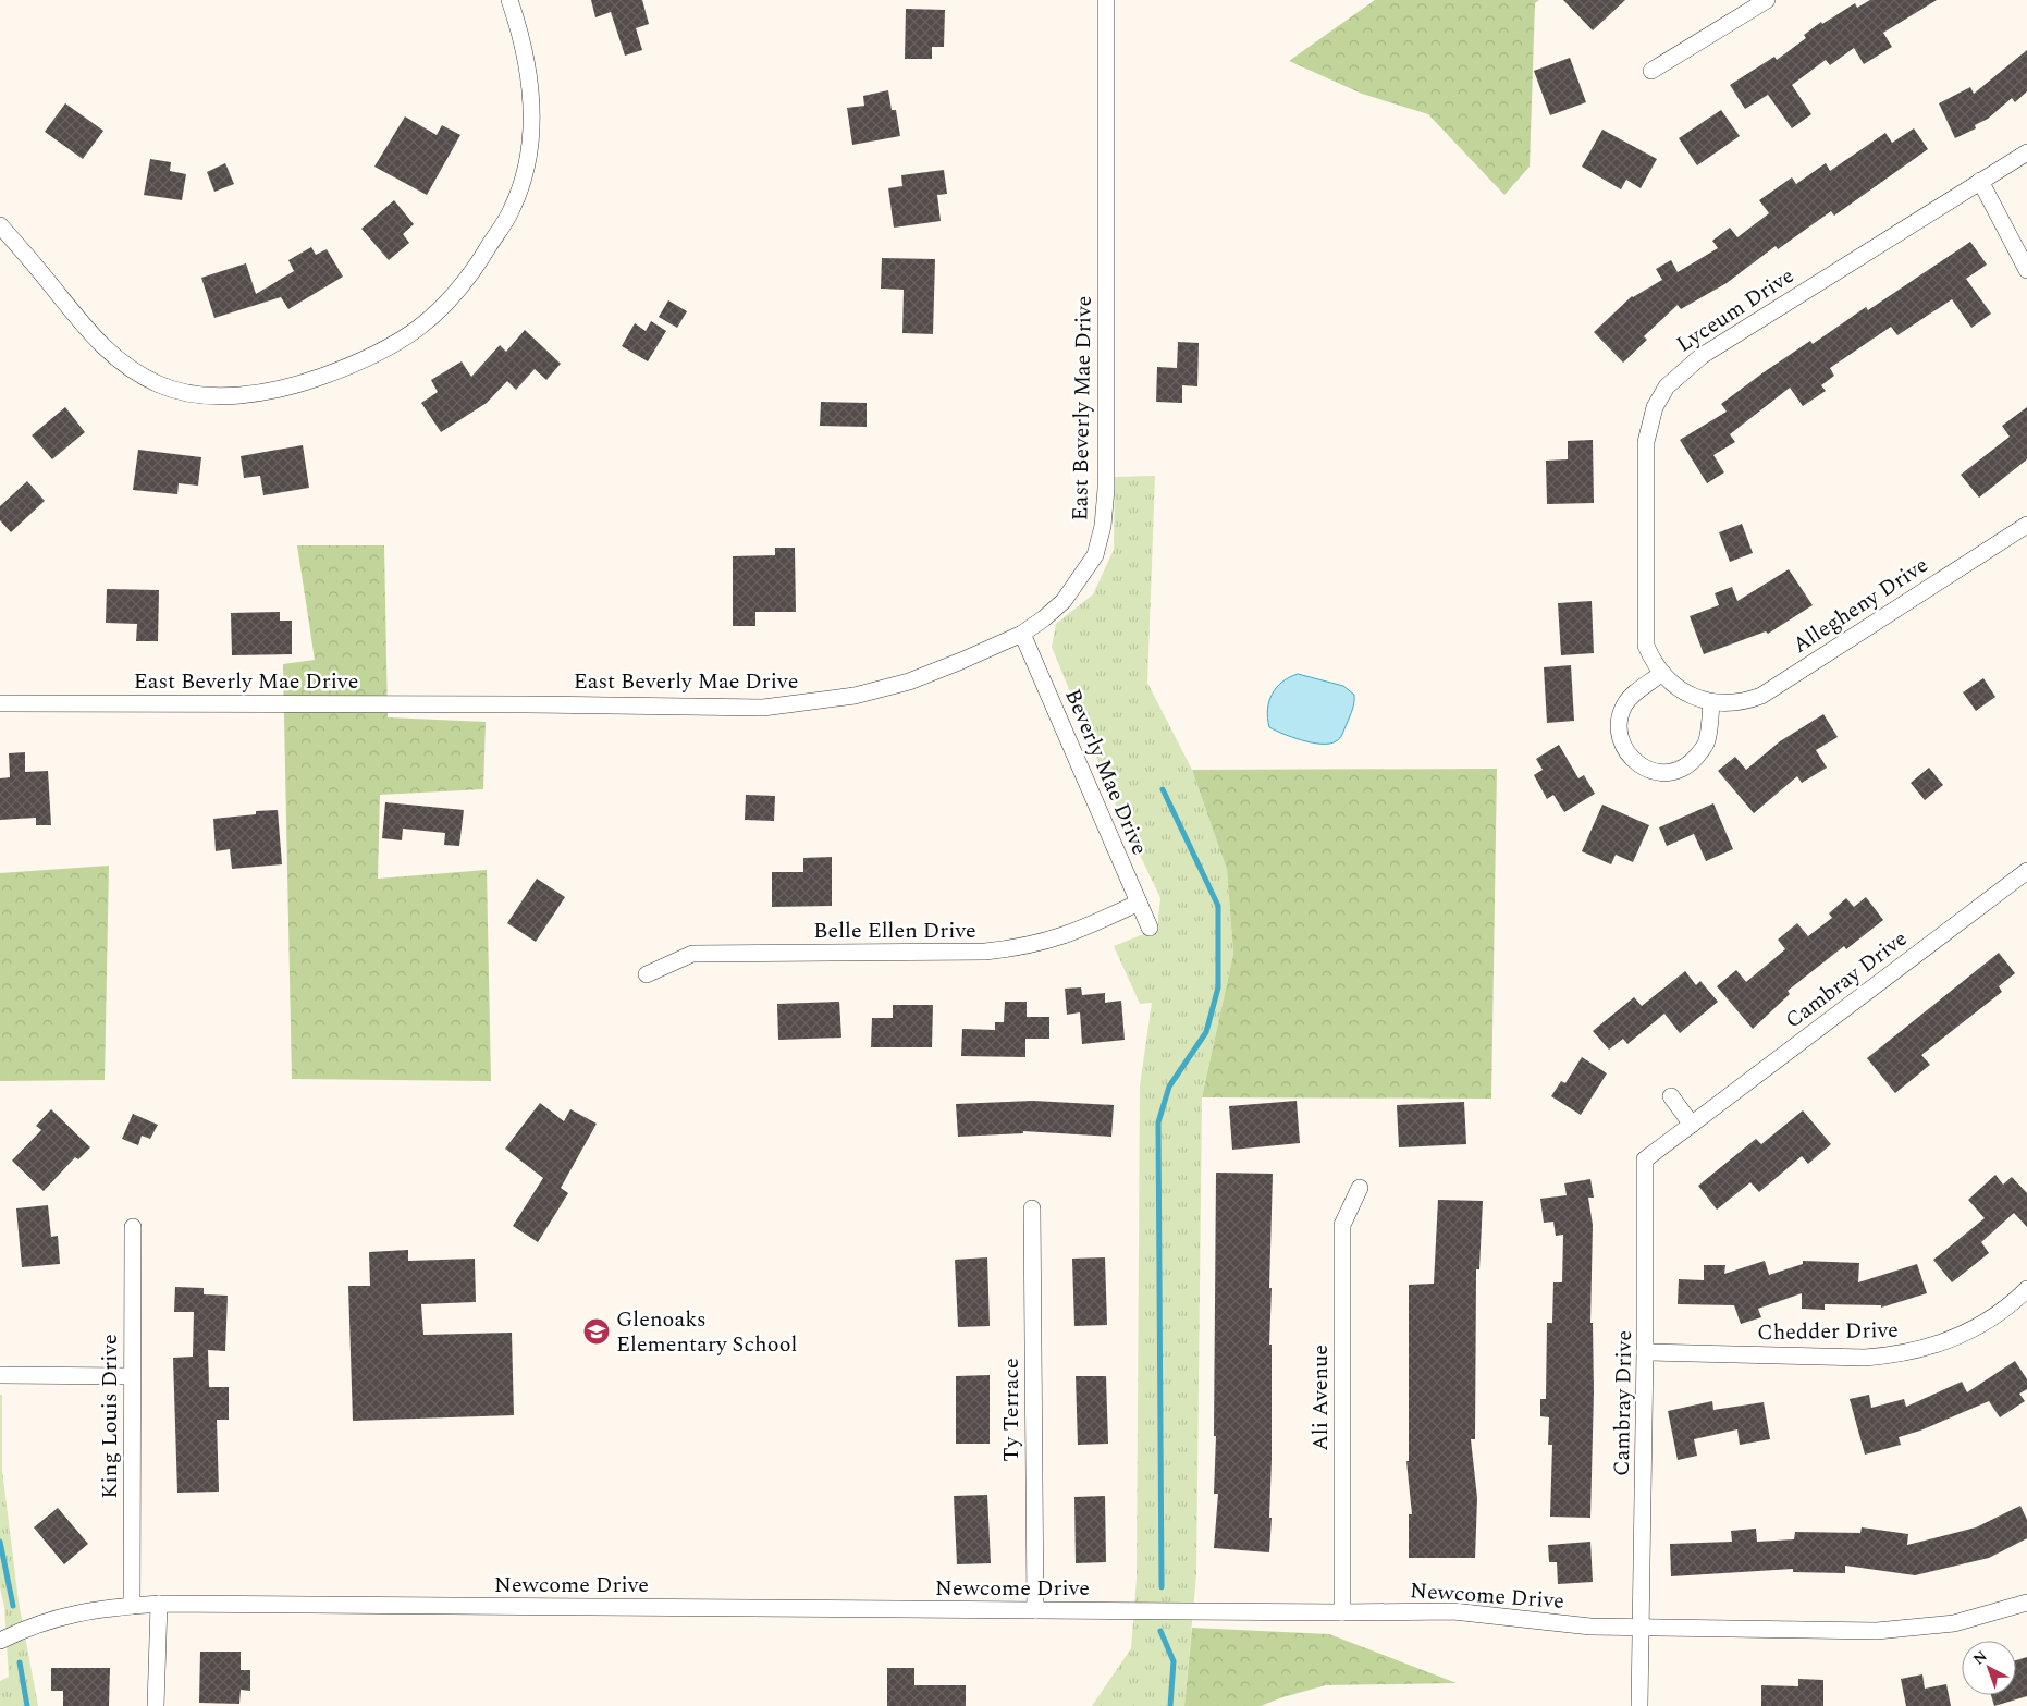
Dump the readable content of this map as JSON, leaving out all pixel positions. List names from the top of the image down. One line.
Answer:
{"streets":{"street":["Lyceum Drive","East Beverly Mae Drive","Allegheny Drive","Beverly Mae Drive","Belle Ellen Drive","Cambray Drive","Chedder Drive","Ali Avenue","Ty Terrace","King Louis Drive","Newcome Drive"]},"crossings":[["Lyceum Drive","Allegheny Drive"],["East Beverly Mae Drive","Beverly Mae Drive"],["Beverly Mae Drive","Belle Ellen Drive"],["Cambray Drive","Chedder Drive"],["Cambray Drive","Newcome Drive"],["Ali Avenue","Newcome Drive"],["Ty Terrace","Newcome Drive"],["King Louis Drive","Newcome Drive"]],"places":{"school or university":["Glenoaks Elementary School"]},"north":"top left"}
